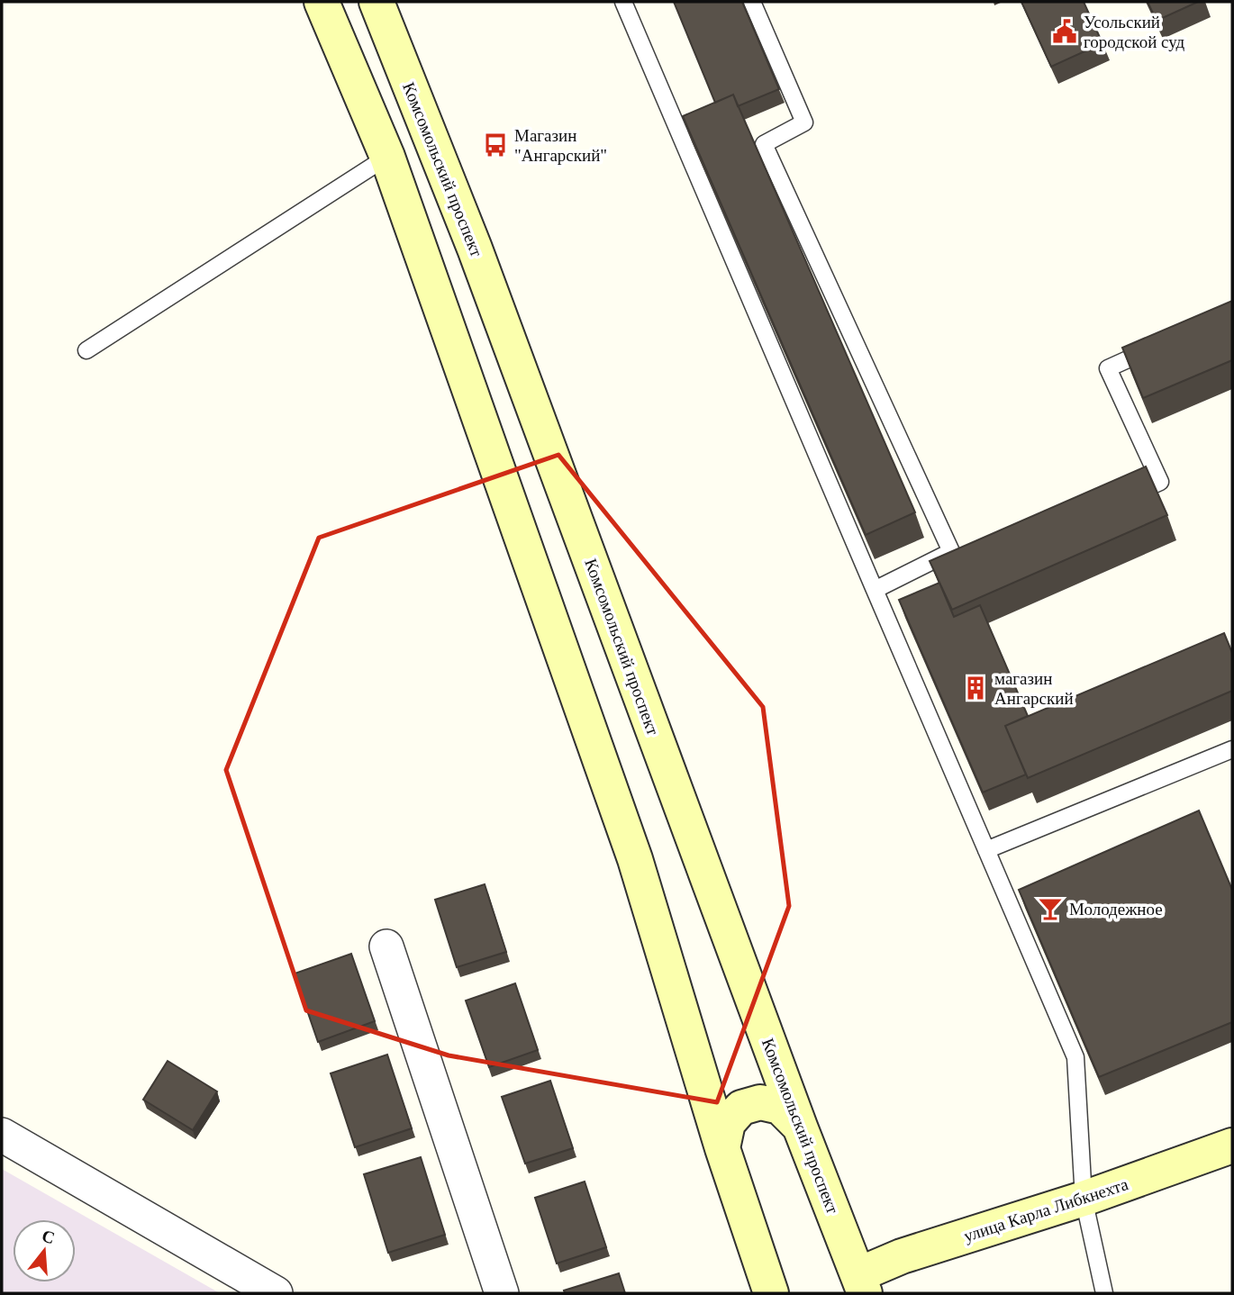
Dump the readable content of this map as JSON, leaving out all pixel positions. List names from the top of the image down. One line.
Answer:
{"streets":{"main road":["Комсомольский проспект","улица Карла Либкнехта"]},"crossings":[["Комсомольский проспект","улица Карла Либкнехта"]],"places":{"public building":["Усольский городской суд"],"bus stop":["Магазин \"Ангарский\""],"building":["магазин Ангарский"],"bar":["Молодежное"]},"north":"top"}
